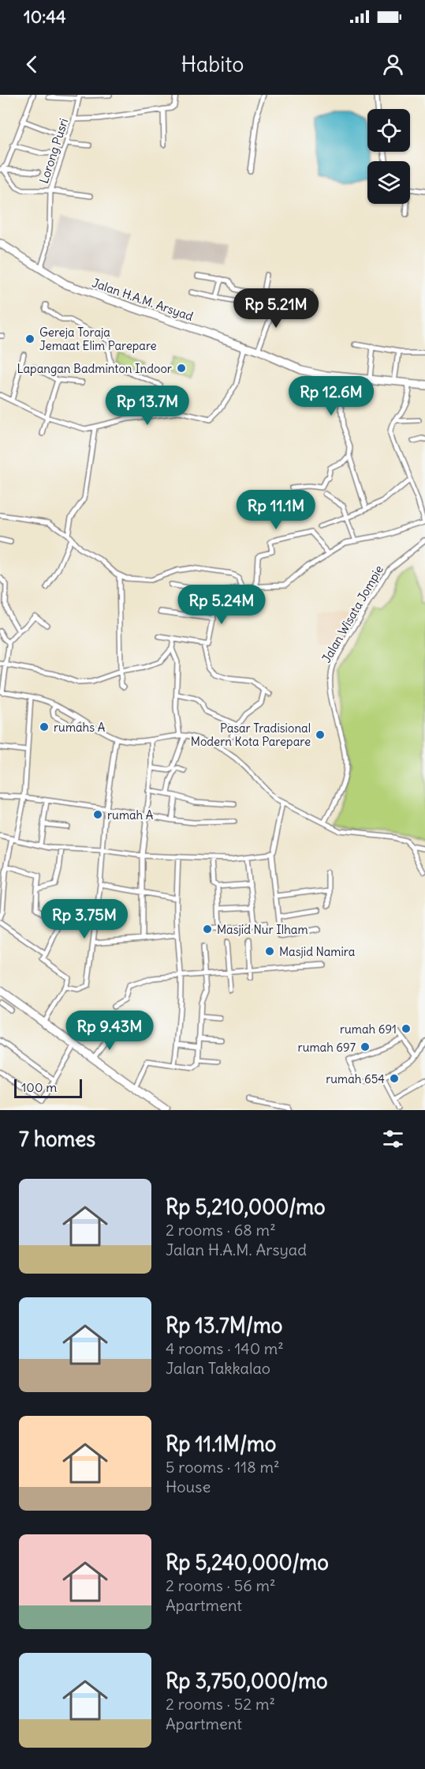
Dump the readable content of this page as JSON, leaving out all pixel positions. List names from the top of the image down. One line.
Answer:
{"streets":{"highway":["Jalan H.A.M. Arsyad"],"street":["Lorong Pusri","Jalan Wisata Jompie"]},"crossings":[["Lorong Pusri","Jalan H.A.M. Arsyad"]],"places":["Gereja Toraja Jemaat Elim Parepare","Lapangan Badminton Indoor","rumahs A","Pasar Tradisional Modern Kota Parepare","rumah A","Masjid Nur Ilham","Masjid Namira","rumah 691","rumah 697","rumah 654"],"scale_bar":"100 m","page":{"status":"10:44","header":"Habito","price":["Rp 5.21M","Rp 12.6M","Rp 13.7M","Rp 11.1M","Rp 5.24M","Rp 3.75M","Rp 9.43M"],"scale":"100 m","heading":"7 homes","list":[{"name":"Rp 5,210,000/mo","note":"2 rooms · 68 m² · Jalan H.A.M. Arsyad"},{"name":"Rp 13.7M/mo","note":"4 rooms · 140 m² · Jalan Takkalao"},{"name":"Rp 11.1M/mo","note":"5 rooms · 118 m² · House"},{"name":"Rp 5,240,000/mo","note":"2 rooms · 56 m² · Apartment"},{"name":"Rp 3,750,000/mo","note":"2 rooms · 52 m² · Apartment"}]}}
